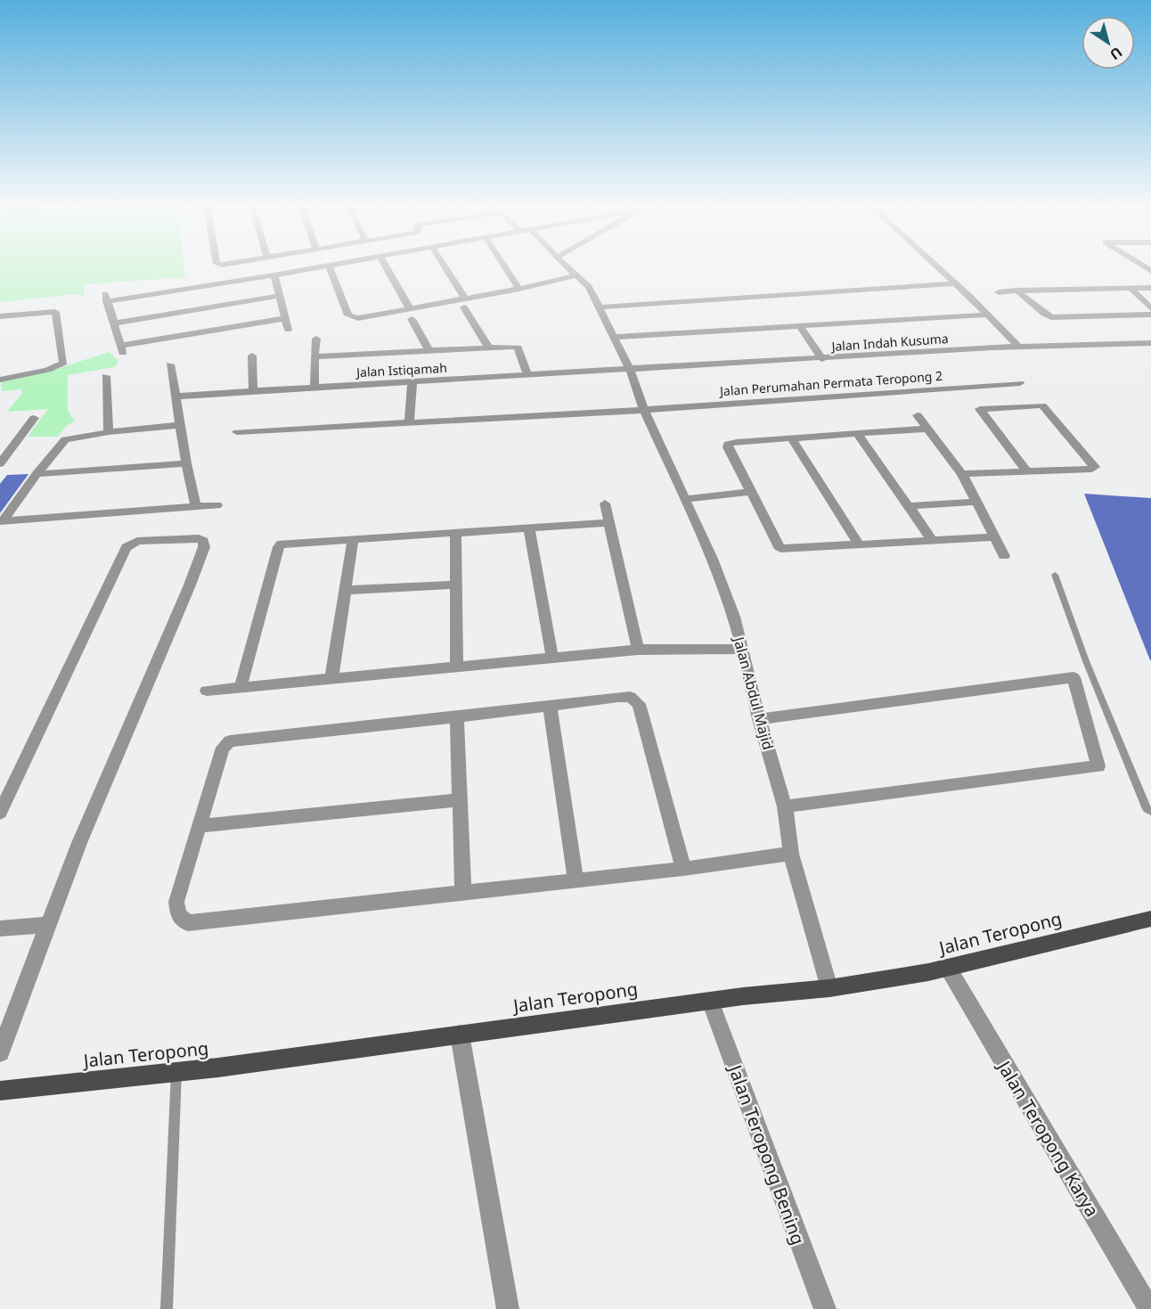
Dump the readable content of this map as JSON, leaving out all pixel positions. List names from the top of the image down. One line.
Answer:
{"streets":{"main road":["Jalan Teropong"],"street":["Jalan Indah Kusuma","Jalan Istiqamah","Jalan Perumahan Permata Teropong 2","Jalan Abdul Majid","Jalan Teropong Karya","Jalan Teropong Bening"]},"crossings":[["Jalan Indah Kusuma","Jalan Istiqamah"],["Jalan Indah Kusuma","Jalan Abdul Majid"],["Jalan Istiqamah","Jalan Abdul Majid"],["Jalan Perumahan Permata Teropong 2","Jalan Abdul Majid"],["Jalan Abdul Majid","Jalan Teropong"],["Jalan Teropong","Jalan Teropong Karya"],["Jalan Teropong","Jalan Teropong Bening"]],"north":"bottom right"}
